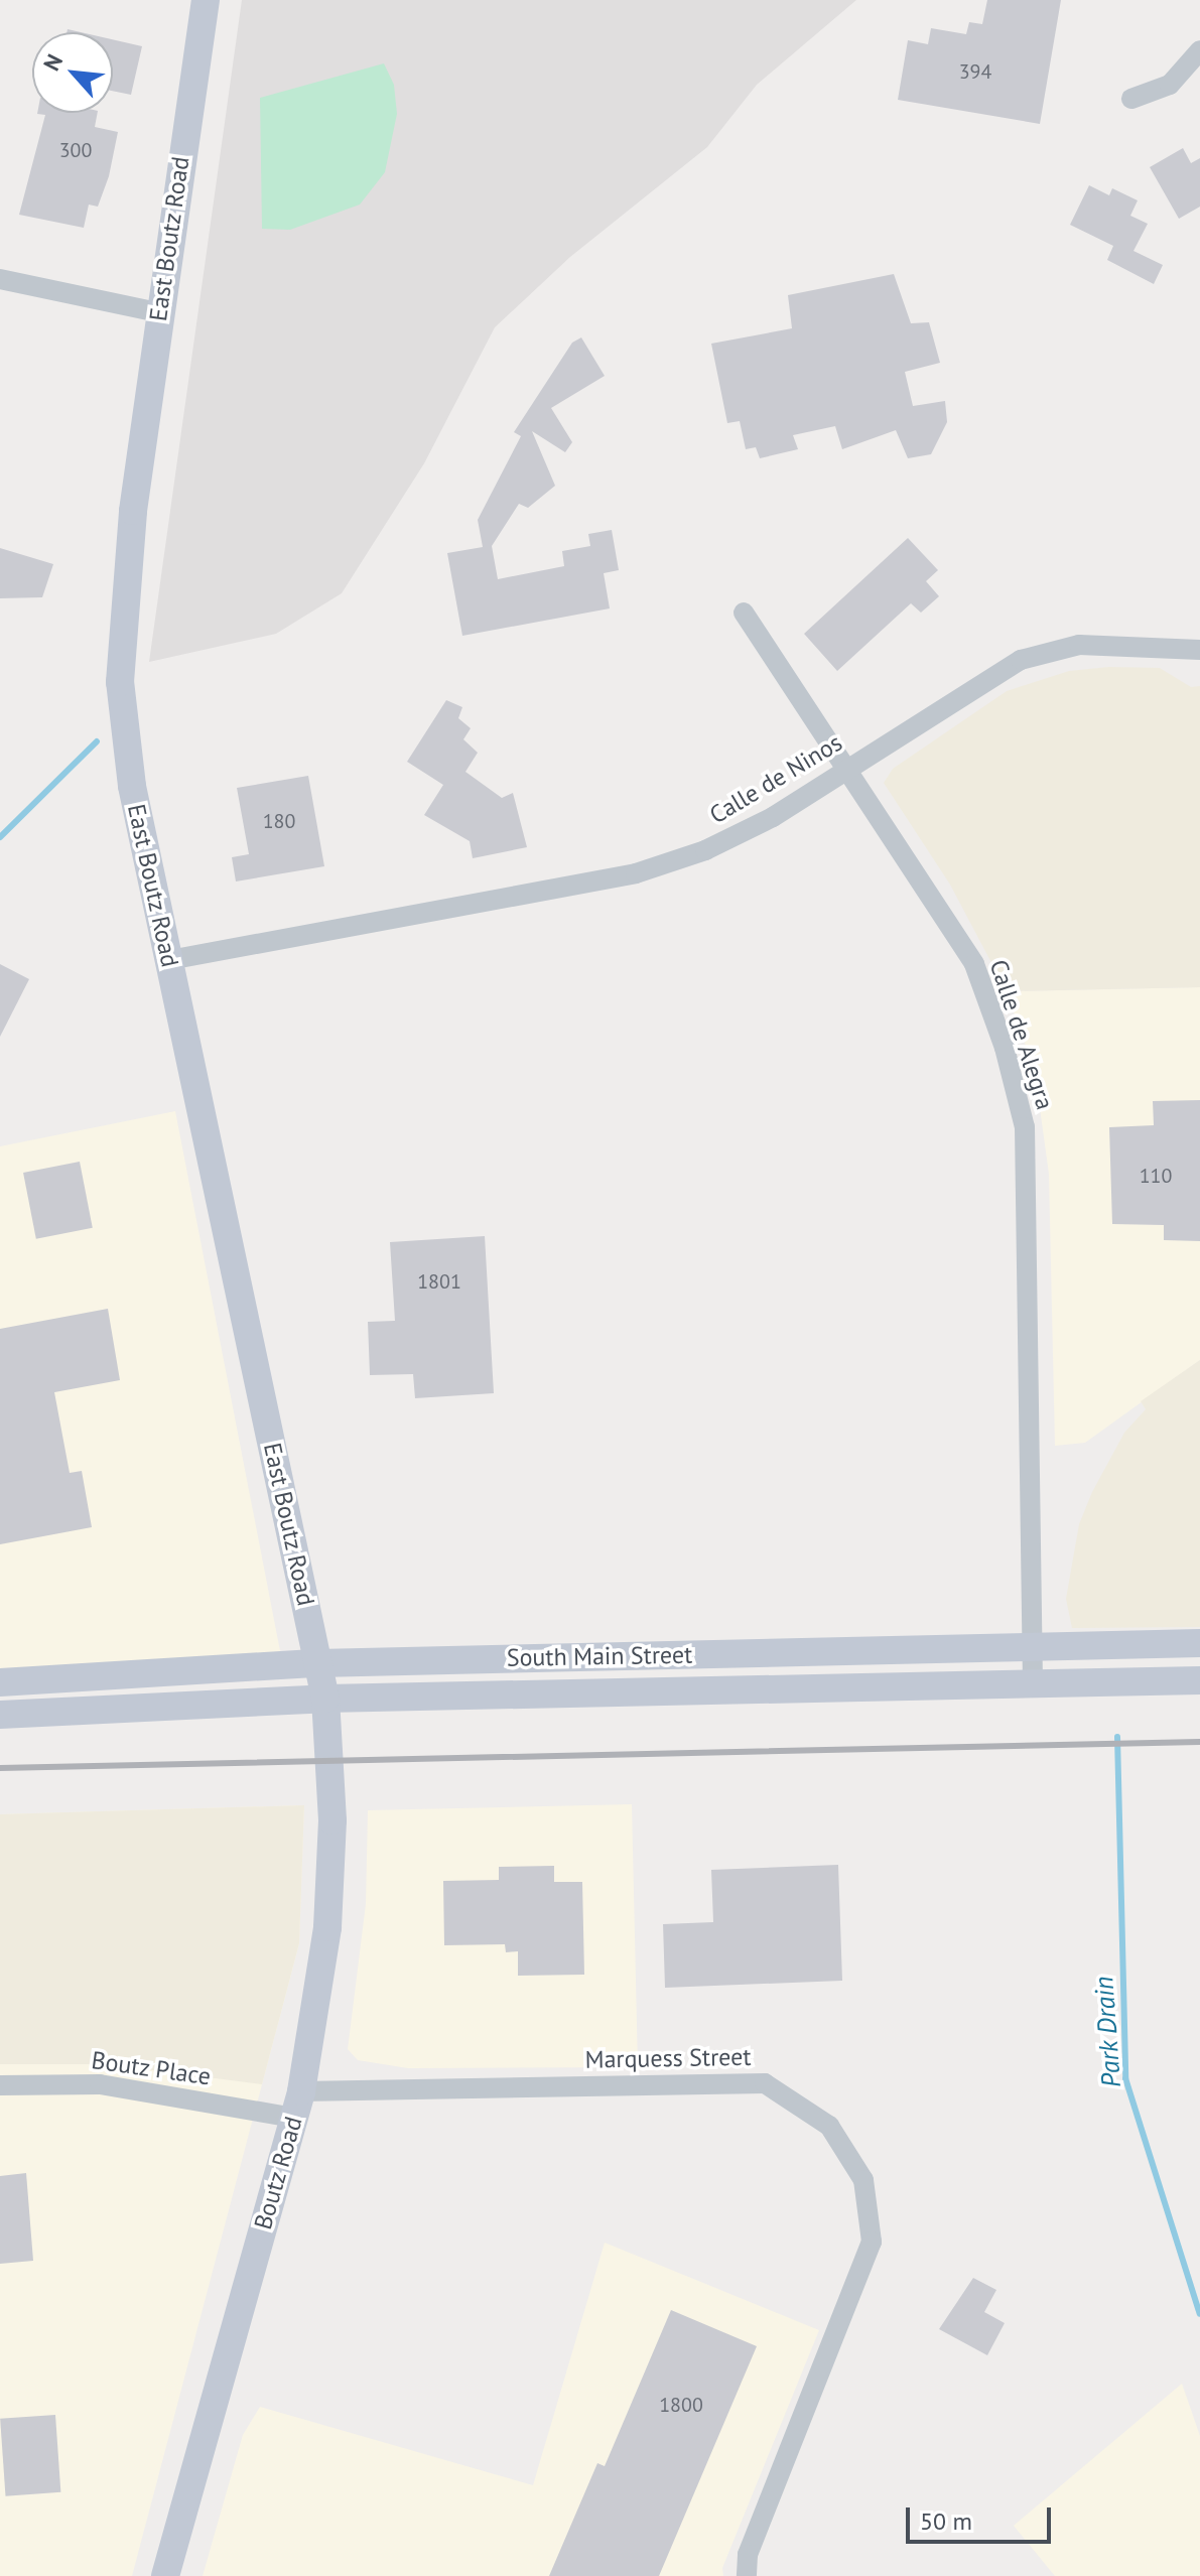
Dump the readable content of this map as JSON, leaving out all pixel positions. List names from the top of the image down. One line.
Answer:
{"streets":{"main road":["East Boutz Road","South Main Street","Boutz Road"],"street":["Calle de Ninos","Calle de Alegra","Marquess Street","Boutz Place"]},"crossings":[["East Boutz Road","Calle de Ninos"],["East Boutz Road","South Main Street"],["East Boutz Road","Boutz Road"],["Calle de Ninos","Calle de Alegra"],["Calle de Alegra","South Main Street"],["Marquess Street","Boutz Place"],["Marquess Street","Boutz Road"],["Boutz Place","Boutz Road"]],"water":["Park Drain"],"house_numbers":["394","300","180","110","1801","1800"],"scale_bar":"50 m","north":"top left"}
